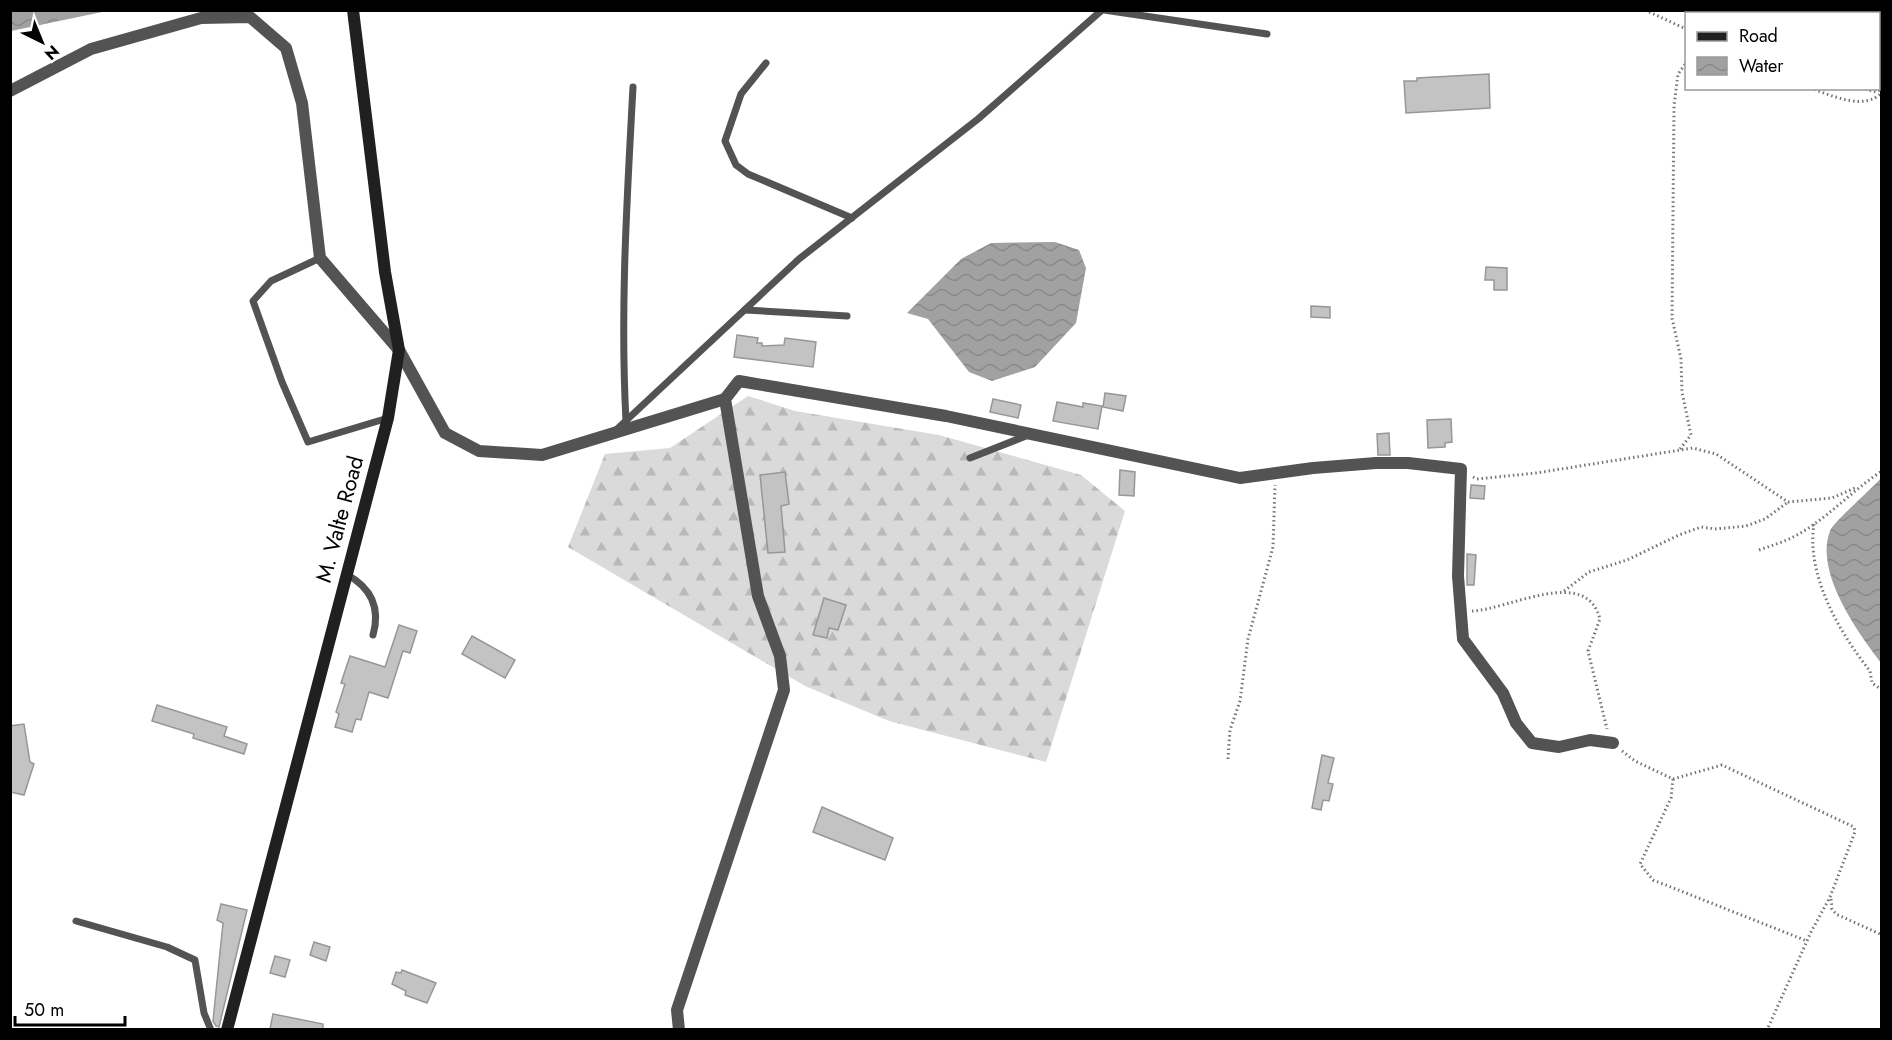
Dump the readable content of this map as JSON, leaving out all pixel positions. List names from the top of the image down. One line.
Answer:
{"streets":{"main road":["M. Valte Road"]},"legend":["Road","Water"],"scale_bar":"50 m","north":"bottom right"}
